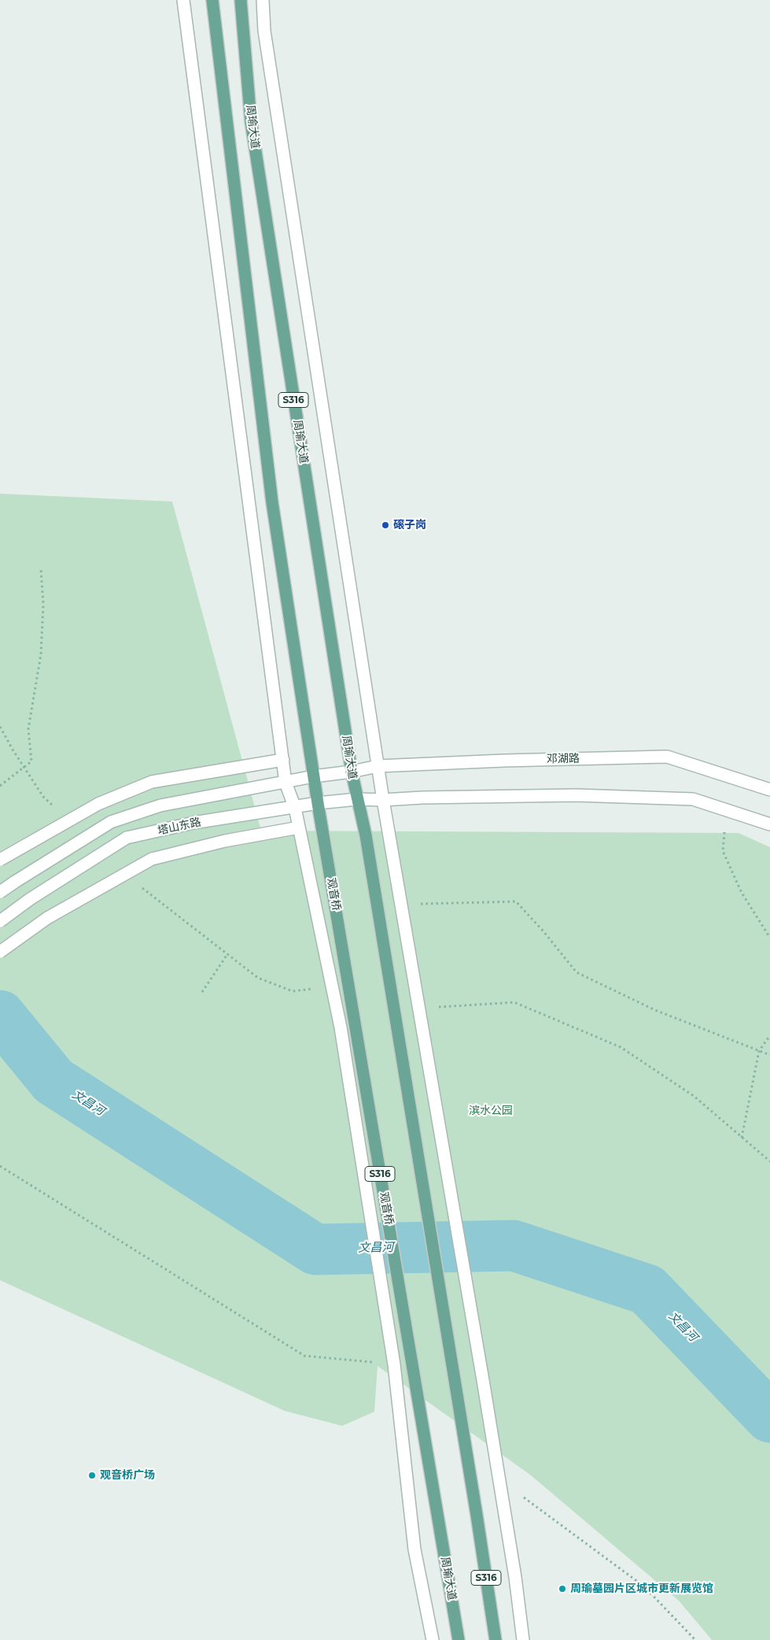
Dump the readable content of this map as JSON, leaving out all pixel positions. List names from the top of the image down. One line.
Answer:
{"streets":{"main road":["周瑜大道","S316","观音桥"],"street":["邓湖路","塔山东路"]},"crossings":[["周瑜大道","邓湖路"],["周瑜大道","塔山东路"],["周瑜大道","观音桥"],["S316","塔山东路"],["S316","观音桥"],["塔山东路","观音桥"]],"water":["文昌河"],"parks":["滨水公园"],"places":["磙子岗","观音桥广场","周瑜墓园片区城市更新展览馆"]}
